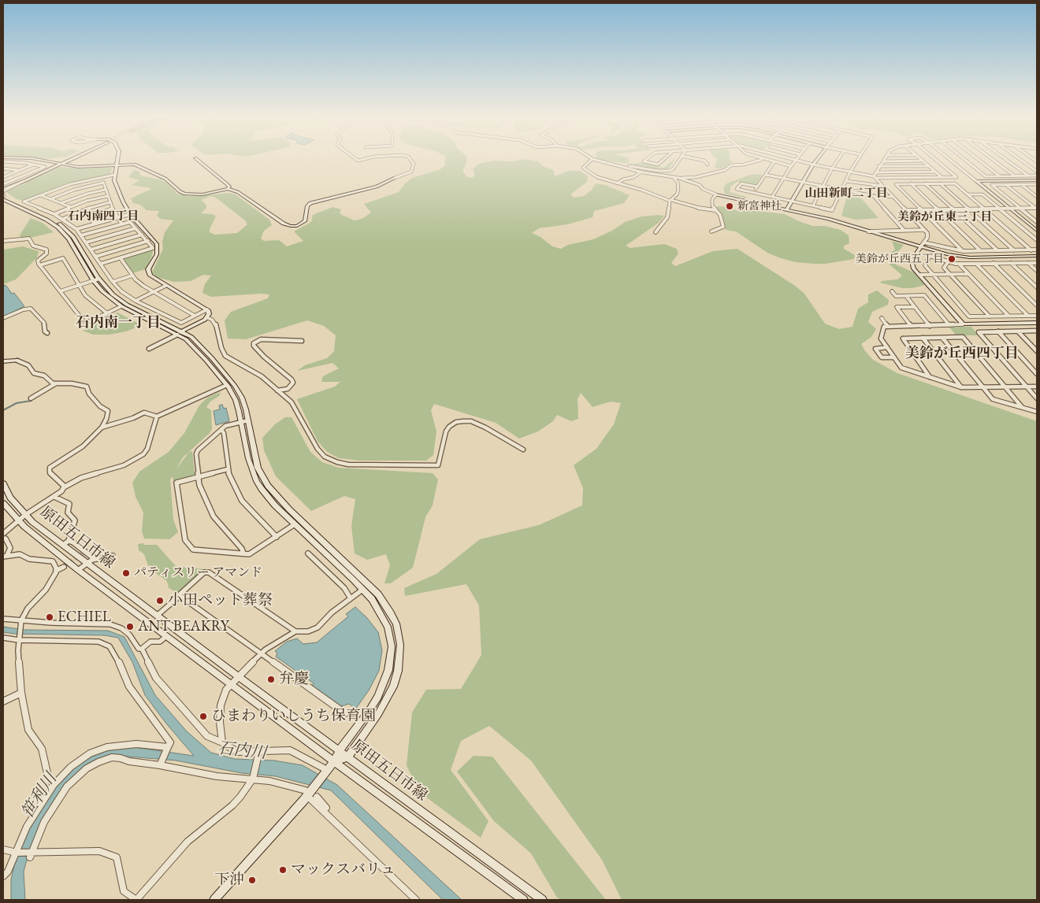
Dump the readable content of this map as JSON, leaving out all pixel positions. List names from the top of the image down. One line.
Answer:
{"streets":{"street":["原田五日市線"]},"districts":["山田新町二丁目","石内南四丁目","美鈴が丘東三丁目","石内南一丁目","美鈴が丘西四丁目"],"water":["石内川","笹利川"],"places":["新宮神社","美鈴が丘西五丁目","パティスリー アマンド","小田ペット葬祭","ECHIEL","ANT BEAKRY","弁慶","ひまわりいしうち保育園","マックスバリュ","下沖"]}
